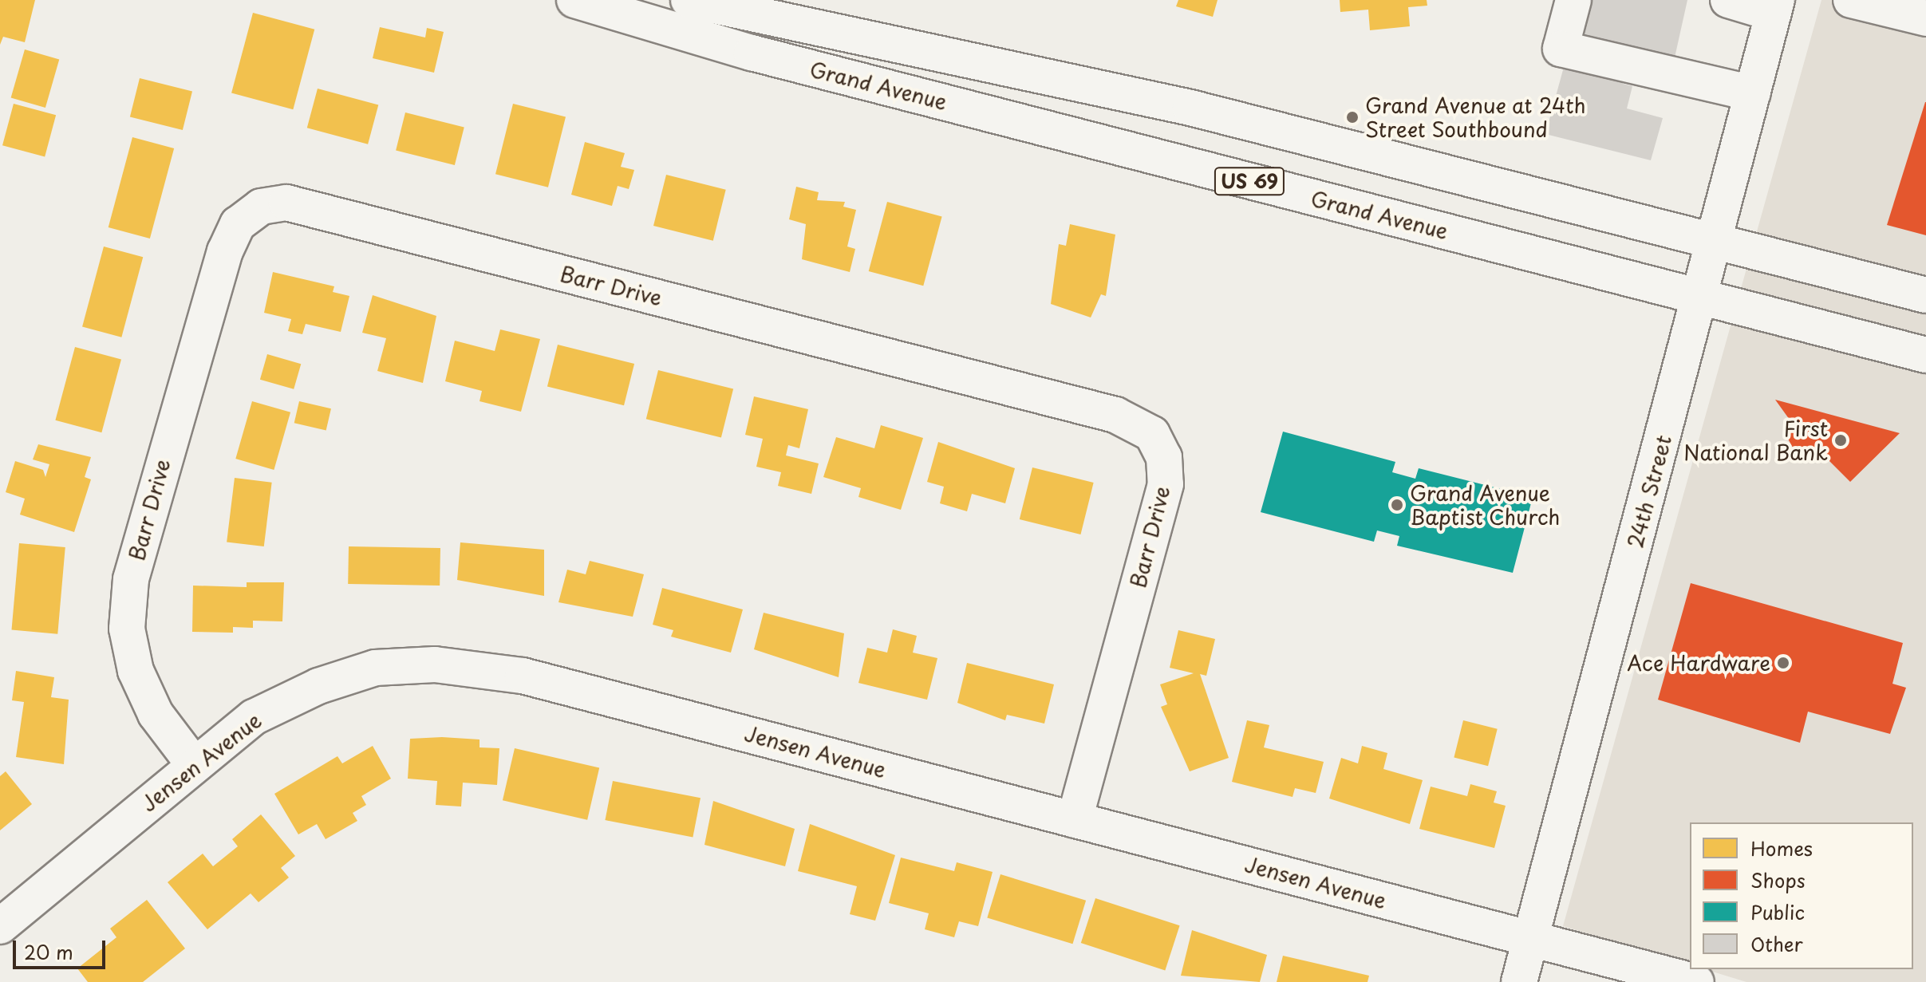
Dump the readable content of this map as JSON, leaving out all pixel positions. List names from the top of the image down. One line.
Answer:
{"streets":{"street":["Grand Avenue","US 69","Barr Drive","24th Street","Jensen Avenue"]},"crossings":[["Grand Avenue","24th Street"],["Barr Drive","Jensen Avenue"],["24th Street","Jensen Avenue"]],"places":["Grand Avenue at 24th Street Southbound","First National Bank","Grand Avenue Baptist Church","Ace Hardware"],"legend":["Homes","Shops","Public","Other"],"scale_bar":"20 m"}
